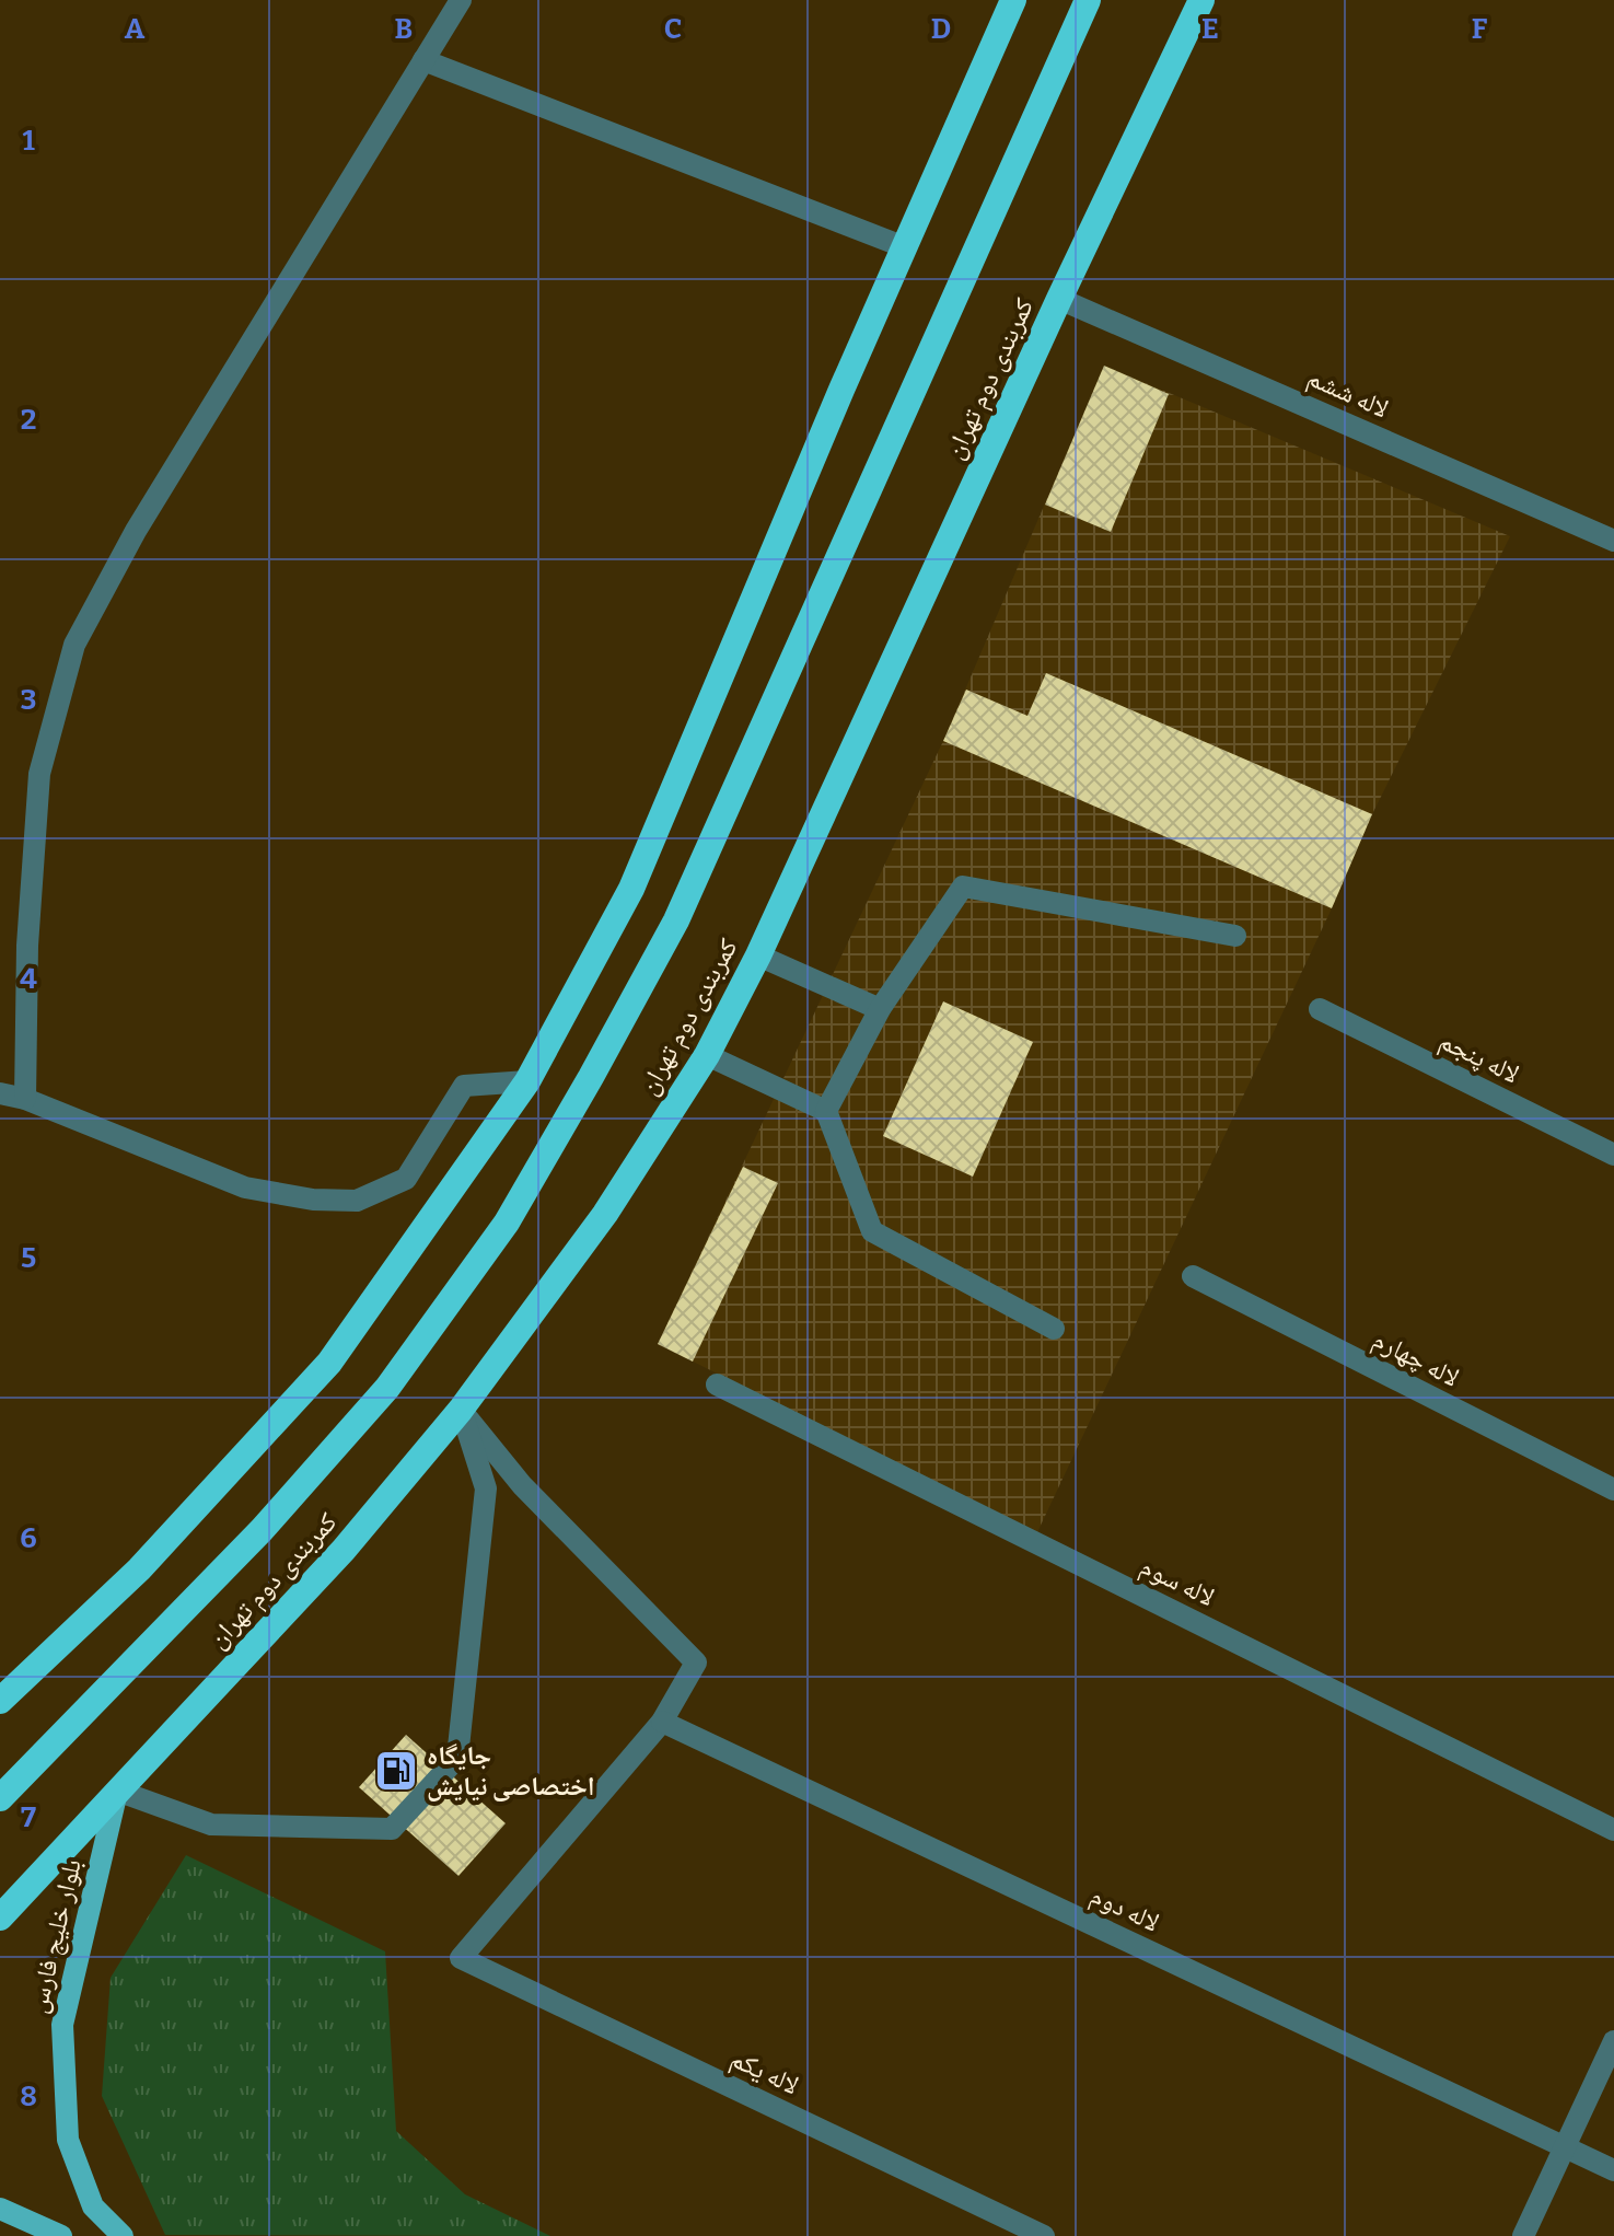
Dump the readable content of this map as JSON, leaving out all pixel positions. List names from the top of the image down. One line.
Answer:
{"streets":{"highway":["کمربندی دوم تهران"],"main road":["بلوار خلیج فارس"],"street":["لاله ششم","لاله پنجم","لاله چهارم","لاله سوم","لاله دوم","لاله یکم"]},"crossings":[["کمربندی دوم تهران","لاله ششم"],["کمربندی دوم تهران","بلوار خلیج فارس"],["لاله دوم","لاله یکم"]],"places":{"fuel station":["جایگاه اختصاصی نیایش"]},"grid":{"columns":["A","B","C","D","E","F"],"rows":["1","2","3","4","5","6","7","8"]}}
